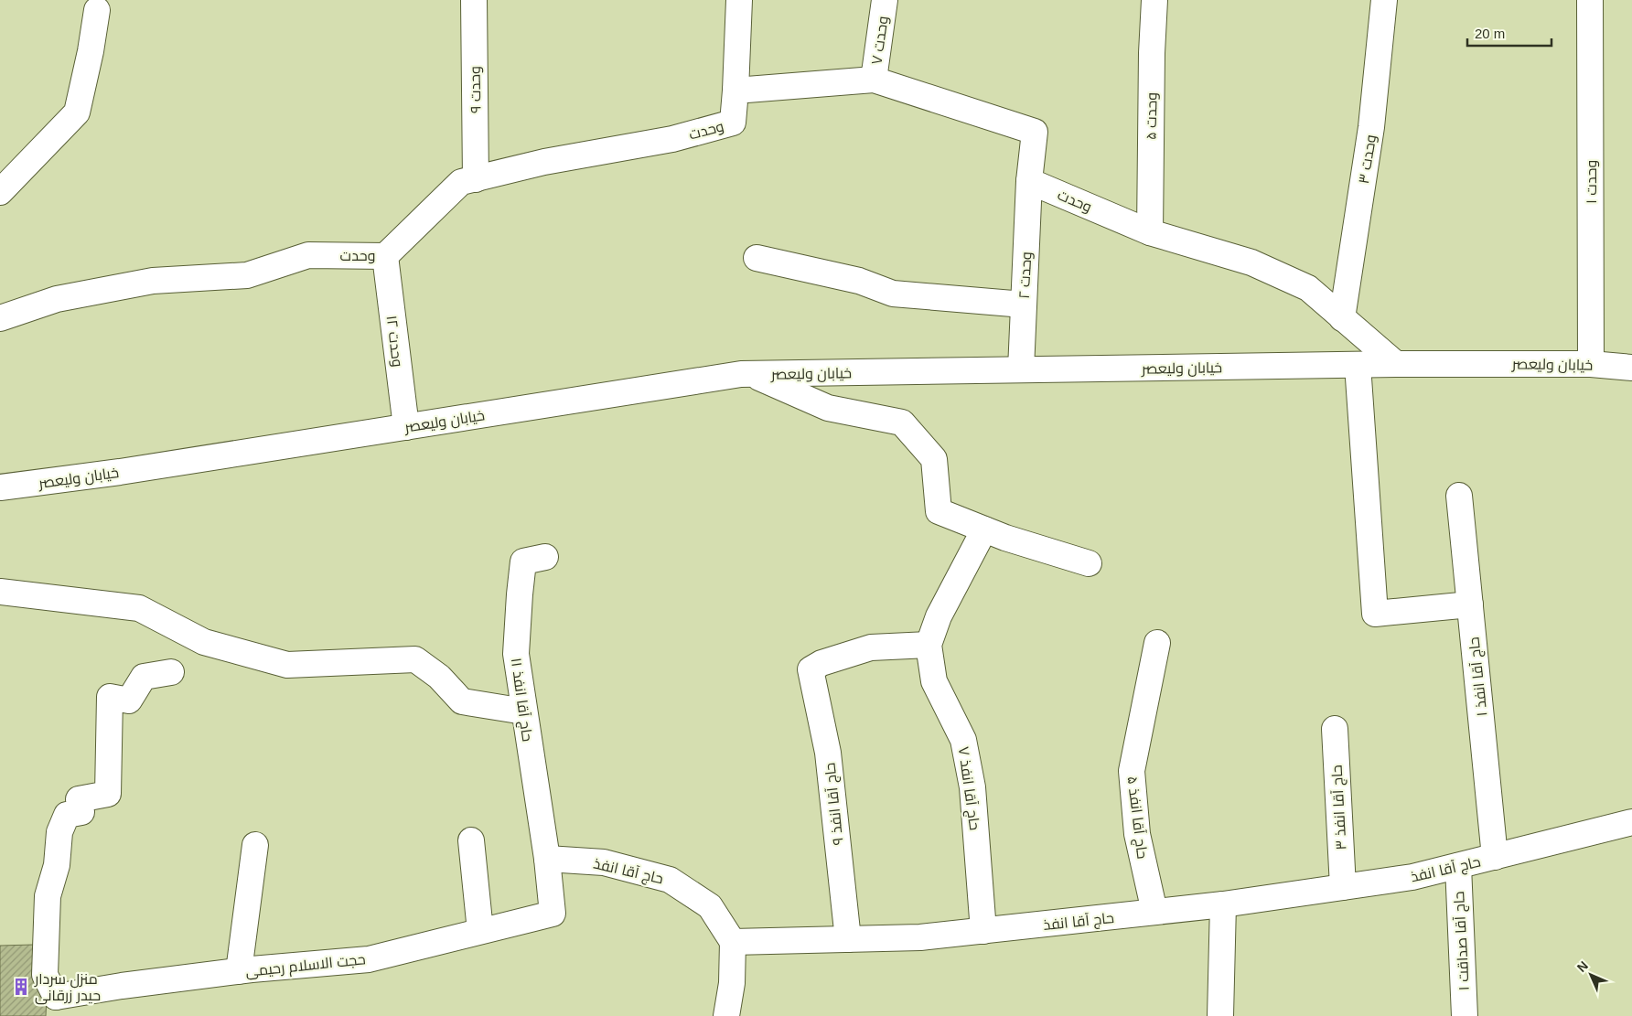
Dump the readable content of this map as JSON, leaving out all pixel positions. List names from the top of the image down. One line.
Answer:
{"streets":{"street":["وحدت ۷","وحدت ۹","وحدت ۵","وحدت","وحدت ۳","وحدت ۱","وحدت ۲","وحدت ۱۲","خیابان ولیعصر","حاج آقا انفذ ۱","حاج آقا انفذ ۱۱","حاج آقا انفذ ۷","حاج آقا انفذ ۹","حاج آقا انفذ ۳","حاج آقا انفذ ۵","حاج آقا انفذ","حاج آقا صداقت ۱","حجت الاسلام رحیمی"]},"crossings":[["وحدت ۹","وحدت"],["وحدت ۵","وحدت"],["وحدت","وحدت ۳"],["وحدت","وحدت ۲"],["وحدت","وحدت ۱۲"],["وحدت","خیابان ولیعصر"],["وحدت ۱","خیابان ولیعصر"],["وحدت ۲","خیابان ولیعصر"],["وحدت ۱۲","خیابان ولیعصر"],["حاج آقا انفذ ۱","حاج آقا انفذ"],["حاج آقا انفذ ۱۱","حاج آقا انفذ"],["حاج آقا انفذ ۱۱","حجت الاسلام رحیمی"],["حاج آقا انفذ ۷","حاج آقا انفذ ۹"],["حاج آقا انفذ ۷","حاج آقا انفذ"],["حاج آقا انفذ ۹","حاج آقا انفذ"],["حاج آقا انفذ ۳","حاج آقا انفذ"],["حاج آقا انفذ ۵","حاج آقا انفذ"],["حاج آقا انفذ","حاج آقا صداقت ۱"]],"places":{"building":["منزل سردار حیدر زرقانی"]},"scale_bar":"20 m","north":"top left"}
